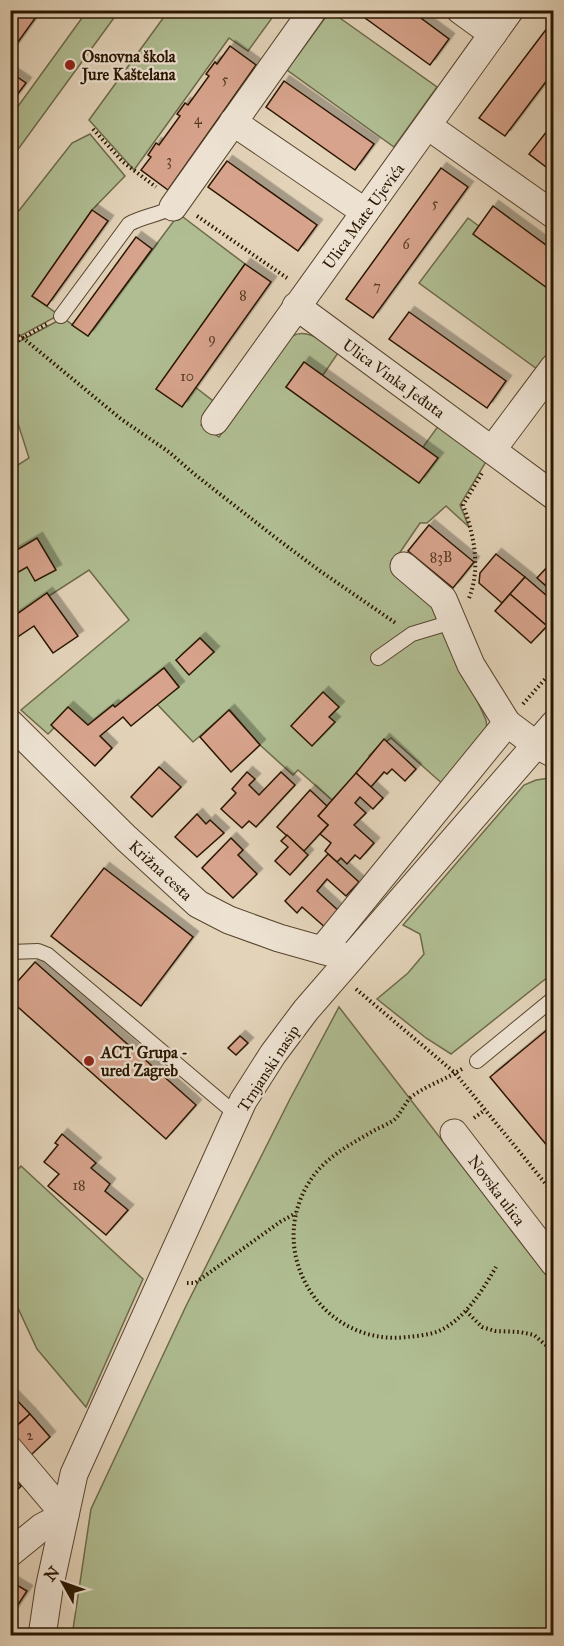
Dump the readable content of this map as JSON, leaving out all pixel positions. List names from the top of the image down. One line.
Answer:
{"streets":{"street":["Ulica Mate Ujevića","Ulica Vinka Jeđuta","Križna cesta","Trnjanski nasip","Novska ulica"]},"crossings":[["Ulica Mate Ujevića","Ulica Vinka Jeđuta"],["Križna cesta","Trnjanski nasip"]],"places":["Osnovna škola Jure Kaštelana","ACT Grupa - ured Zagreb"],"house_numbers":["5","4","3","5","6","7","8","9","10","83B","18","2"],"north":"top left"}
